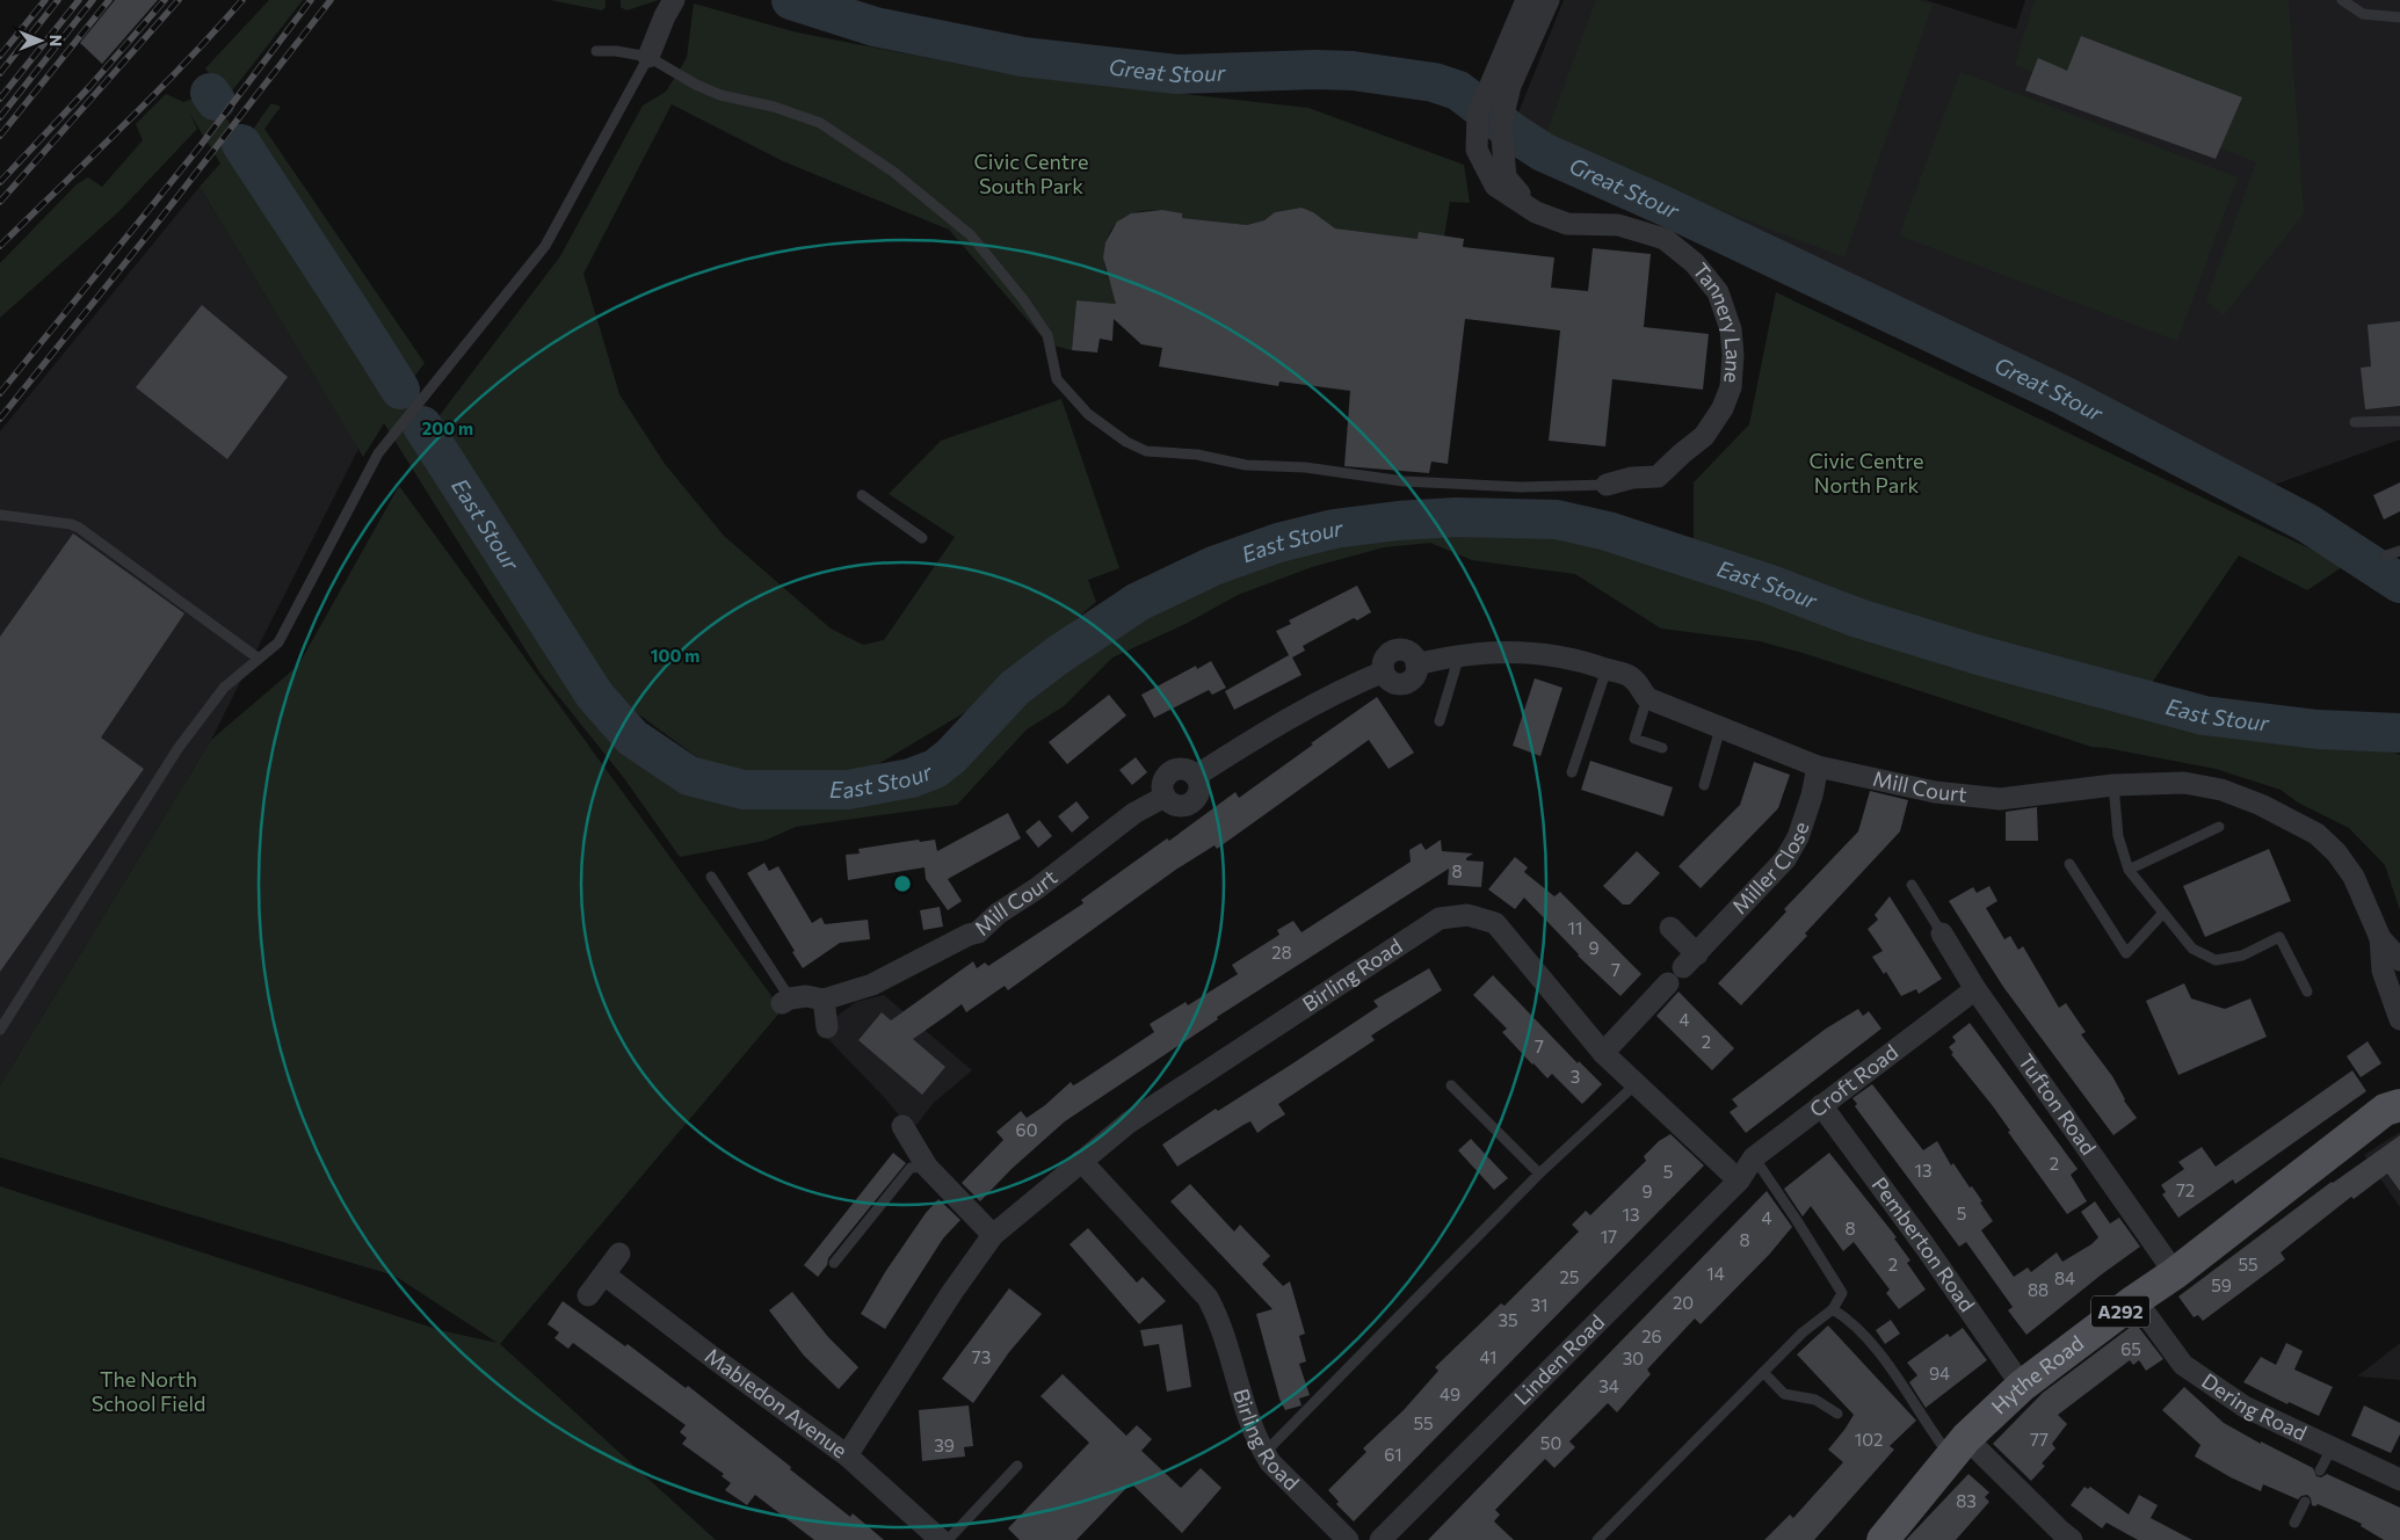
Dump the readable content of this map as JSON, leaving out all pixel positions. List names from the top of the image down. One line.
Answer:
{"streets":{"main road":["A292","Hythe Road"],"street":["Tannery Lane","Mill Court","Miller Close","Birling Road","Croft Road","Tufton Road","Pemberton Road","Linden Road","Mabledon Avenue","Dering Road"]},"crossings":[["Mill Court","Miller Close"],["Birling Road","Croft Road"],["Birling Road","Linden Road"],["Birling Road","Mabledon Avenue"],["Croft Road","Tufton Road"],["Croft Road","Pemberton Road"],["Croft Road","Linden Road"],["Tufton Road","Hythe Road"],["Pemberton Road","Hythe Road"],["Hythe Road","Dering Road"]],"water":["Great Stour","East Stour"],"parks":["Civic Centre South Park","Civic Centre North Park","The North School Field"],"house_numbers":["8","11","9","28","7","4","2","7","3","60","2","13","5","72","9","5","13","4","8","17","8","2","55","14","25","84","59","88","20","31","35","26","65","73","41","30","94","34","49","55","102","77","50","39","61","83"],"north":"right","rings":["200 m","100 m"]}
